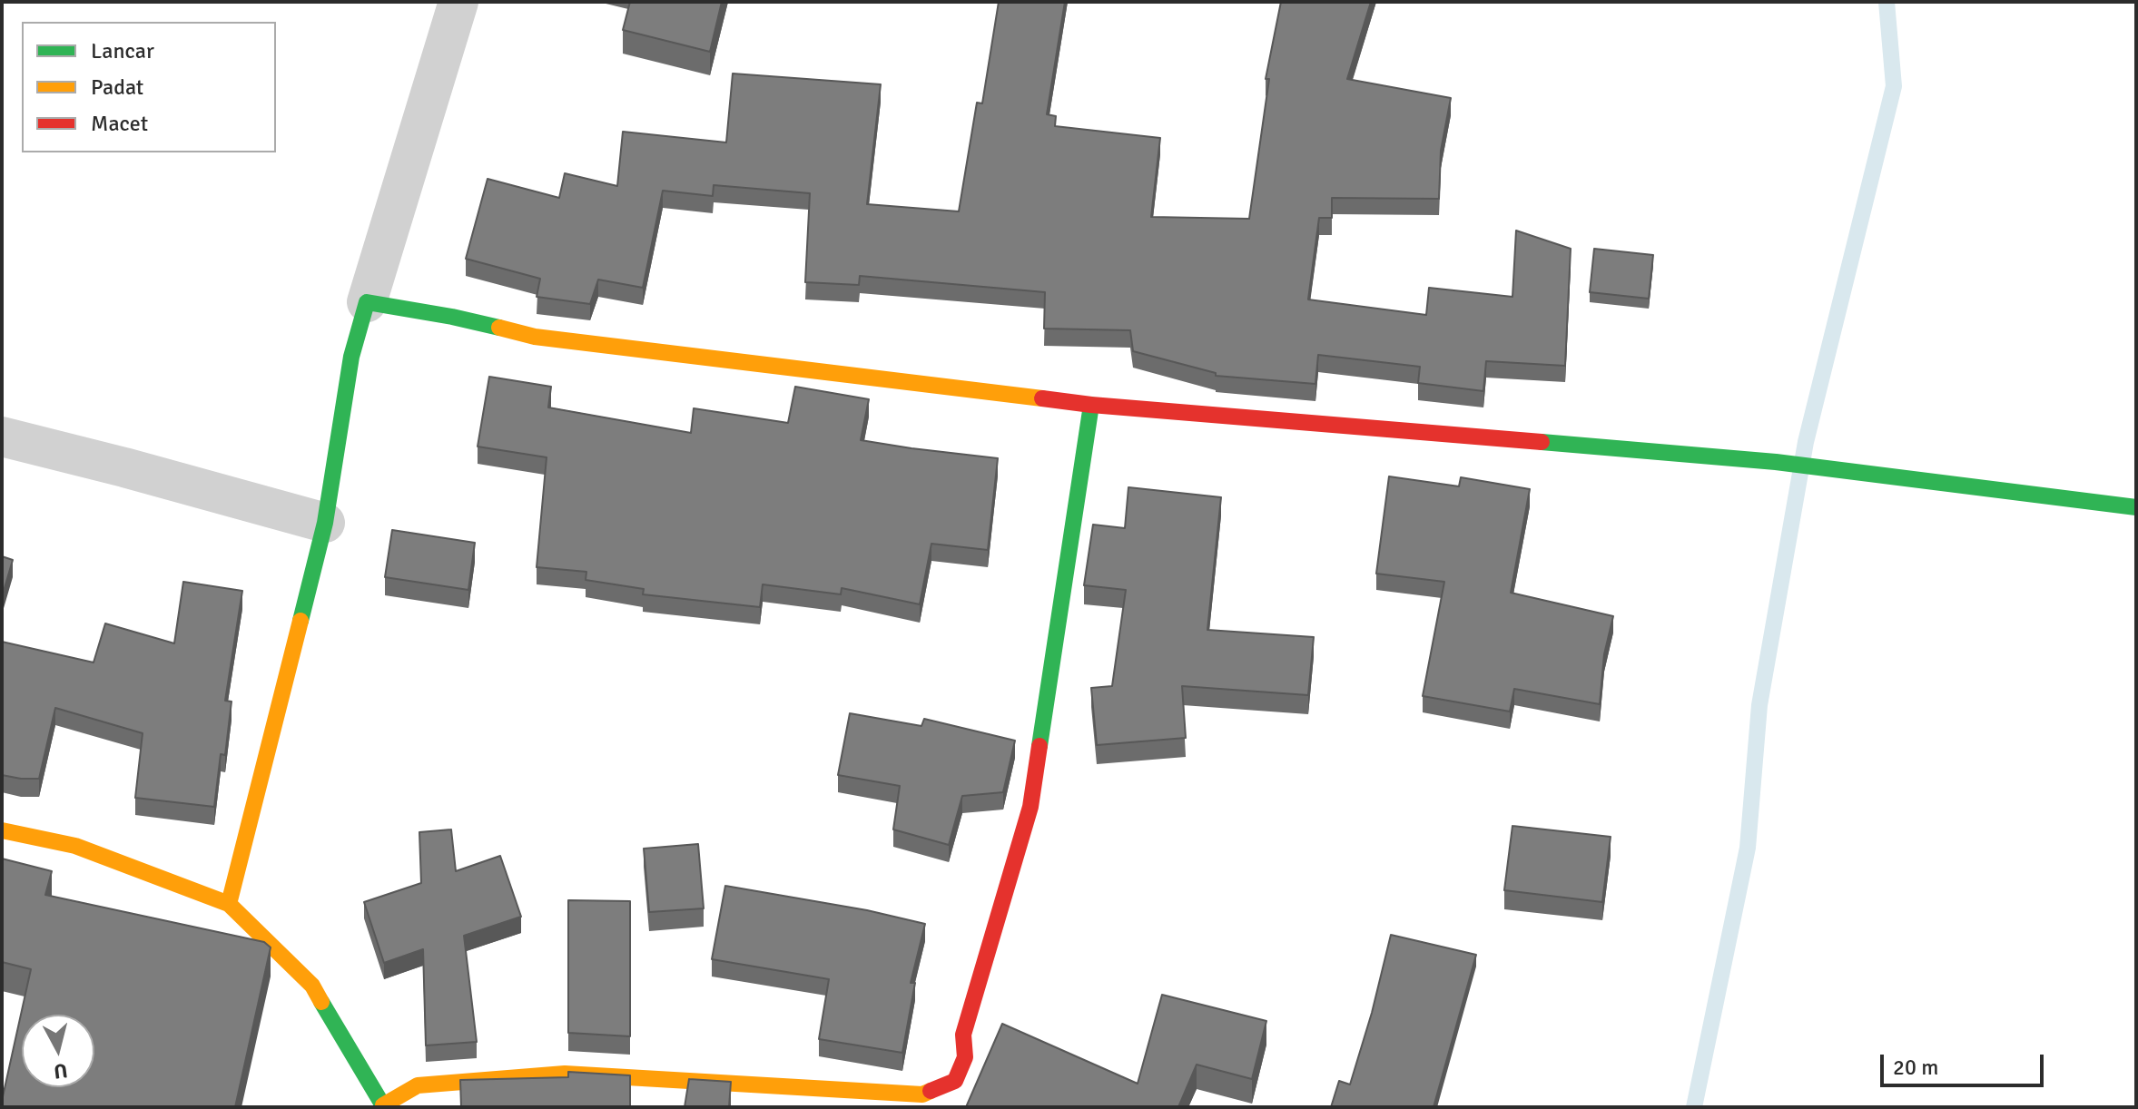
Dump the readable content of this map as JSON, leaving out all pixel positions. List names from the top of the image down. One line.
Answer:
{"legend":["Lancar","Padat","Macet"],"scale_bar":"20 m","north":"bottom"}
